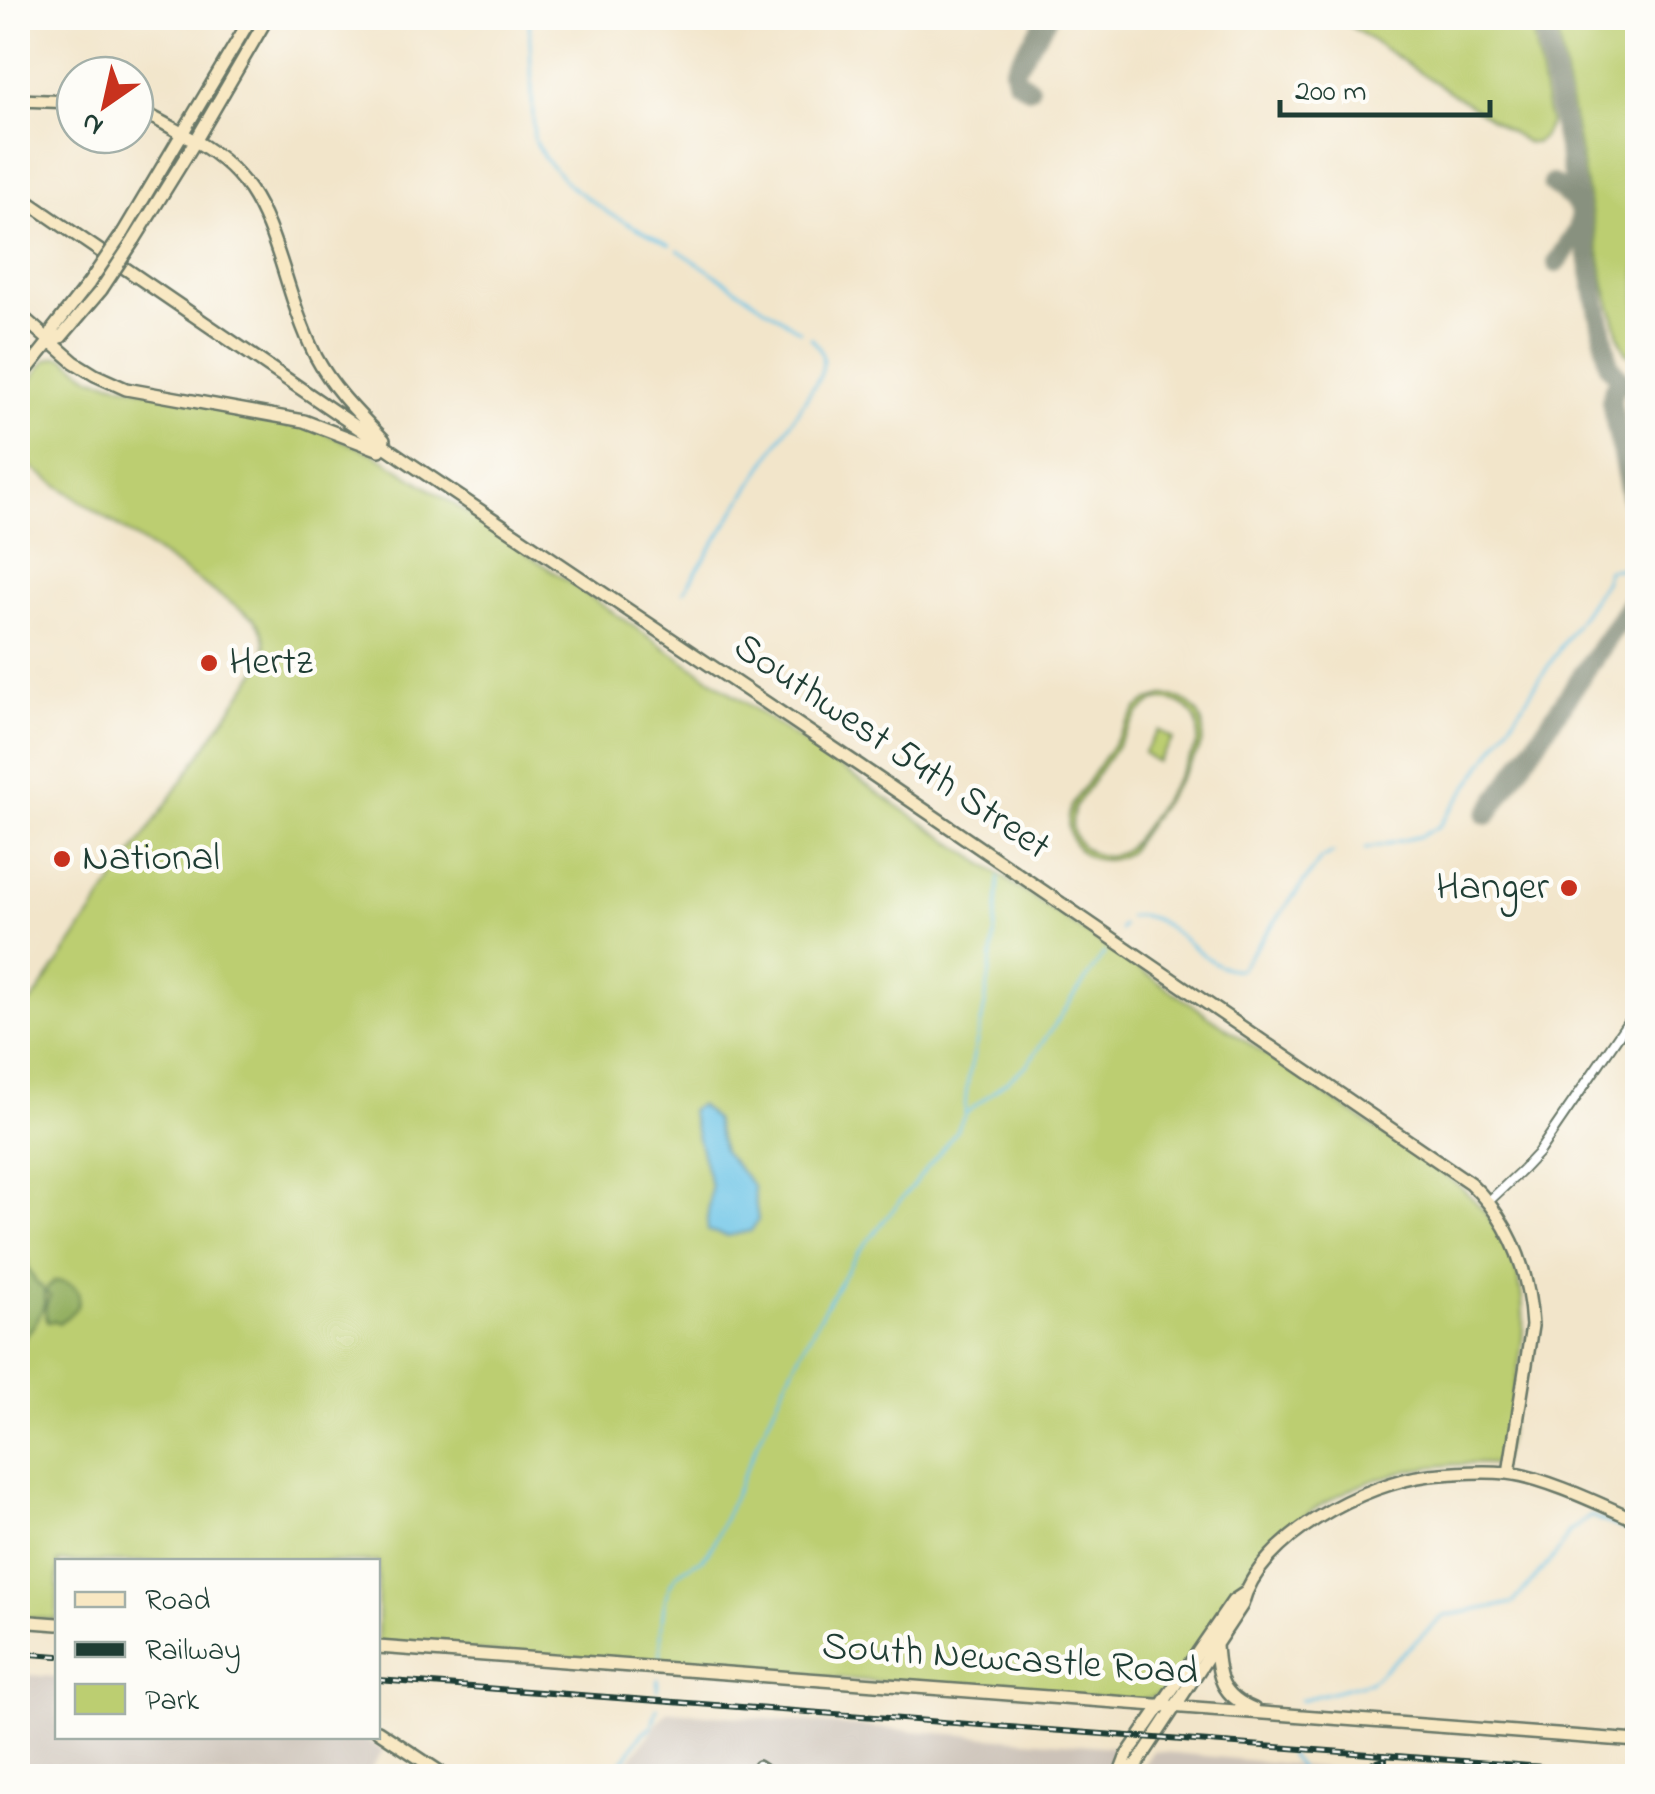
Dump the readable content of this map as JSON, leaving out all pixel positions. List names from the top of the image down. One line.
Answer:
{"streets":{"main road":["Southwest 54th Street","South Newcastle Road"]},"places":["Hertz","National","Hanger"],"legend":["Road","Railway","Park"],"scale_bar":"200 m","north":"bottom left"}
